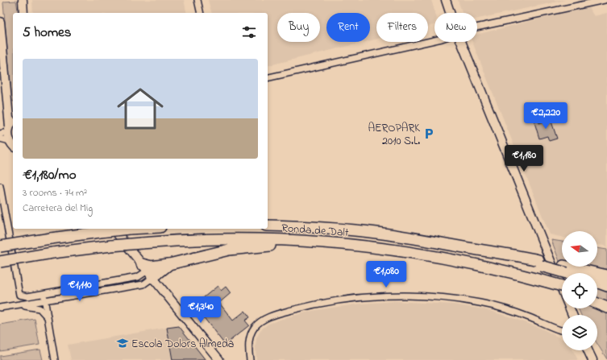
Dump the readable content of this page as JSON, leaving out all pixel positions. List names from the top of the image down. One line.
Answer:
{"streets":{"highway":["Ronda de Dalt"]},"places":{"parking":["AEROPARK 2010 S.L."],"school or university":["Escola Dolors Almeda"]},"north":"left","page":{"chip":["Buy","Rent","Filters","New"],"heading":"5 homes","list":[{"name":"€1,180/mo","note":"3 rooms · 74 m² · Carretera del Mig"}],"price":["€2,220","€1,180","€1,080","€1,110","€1,340"]}}
